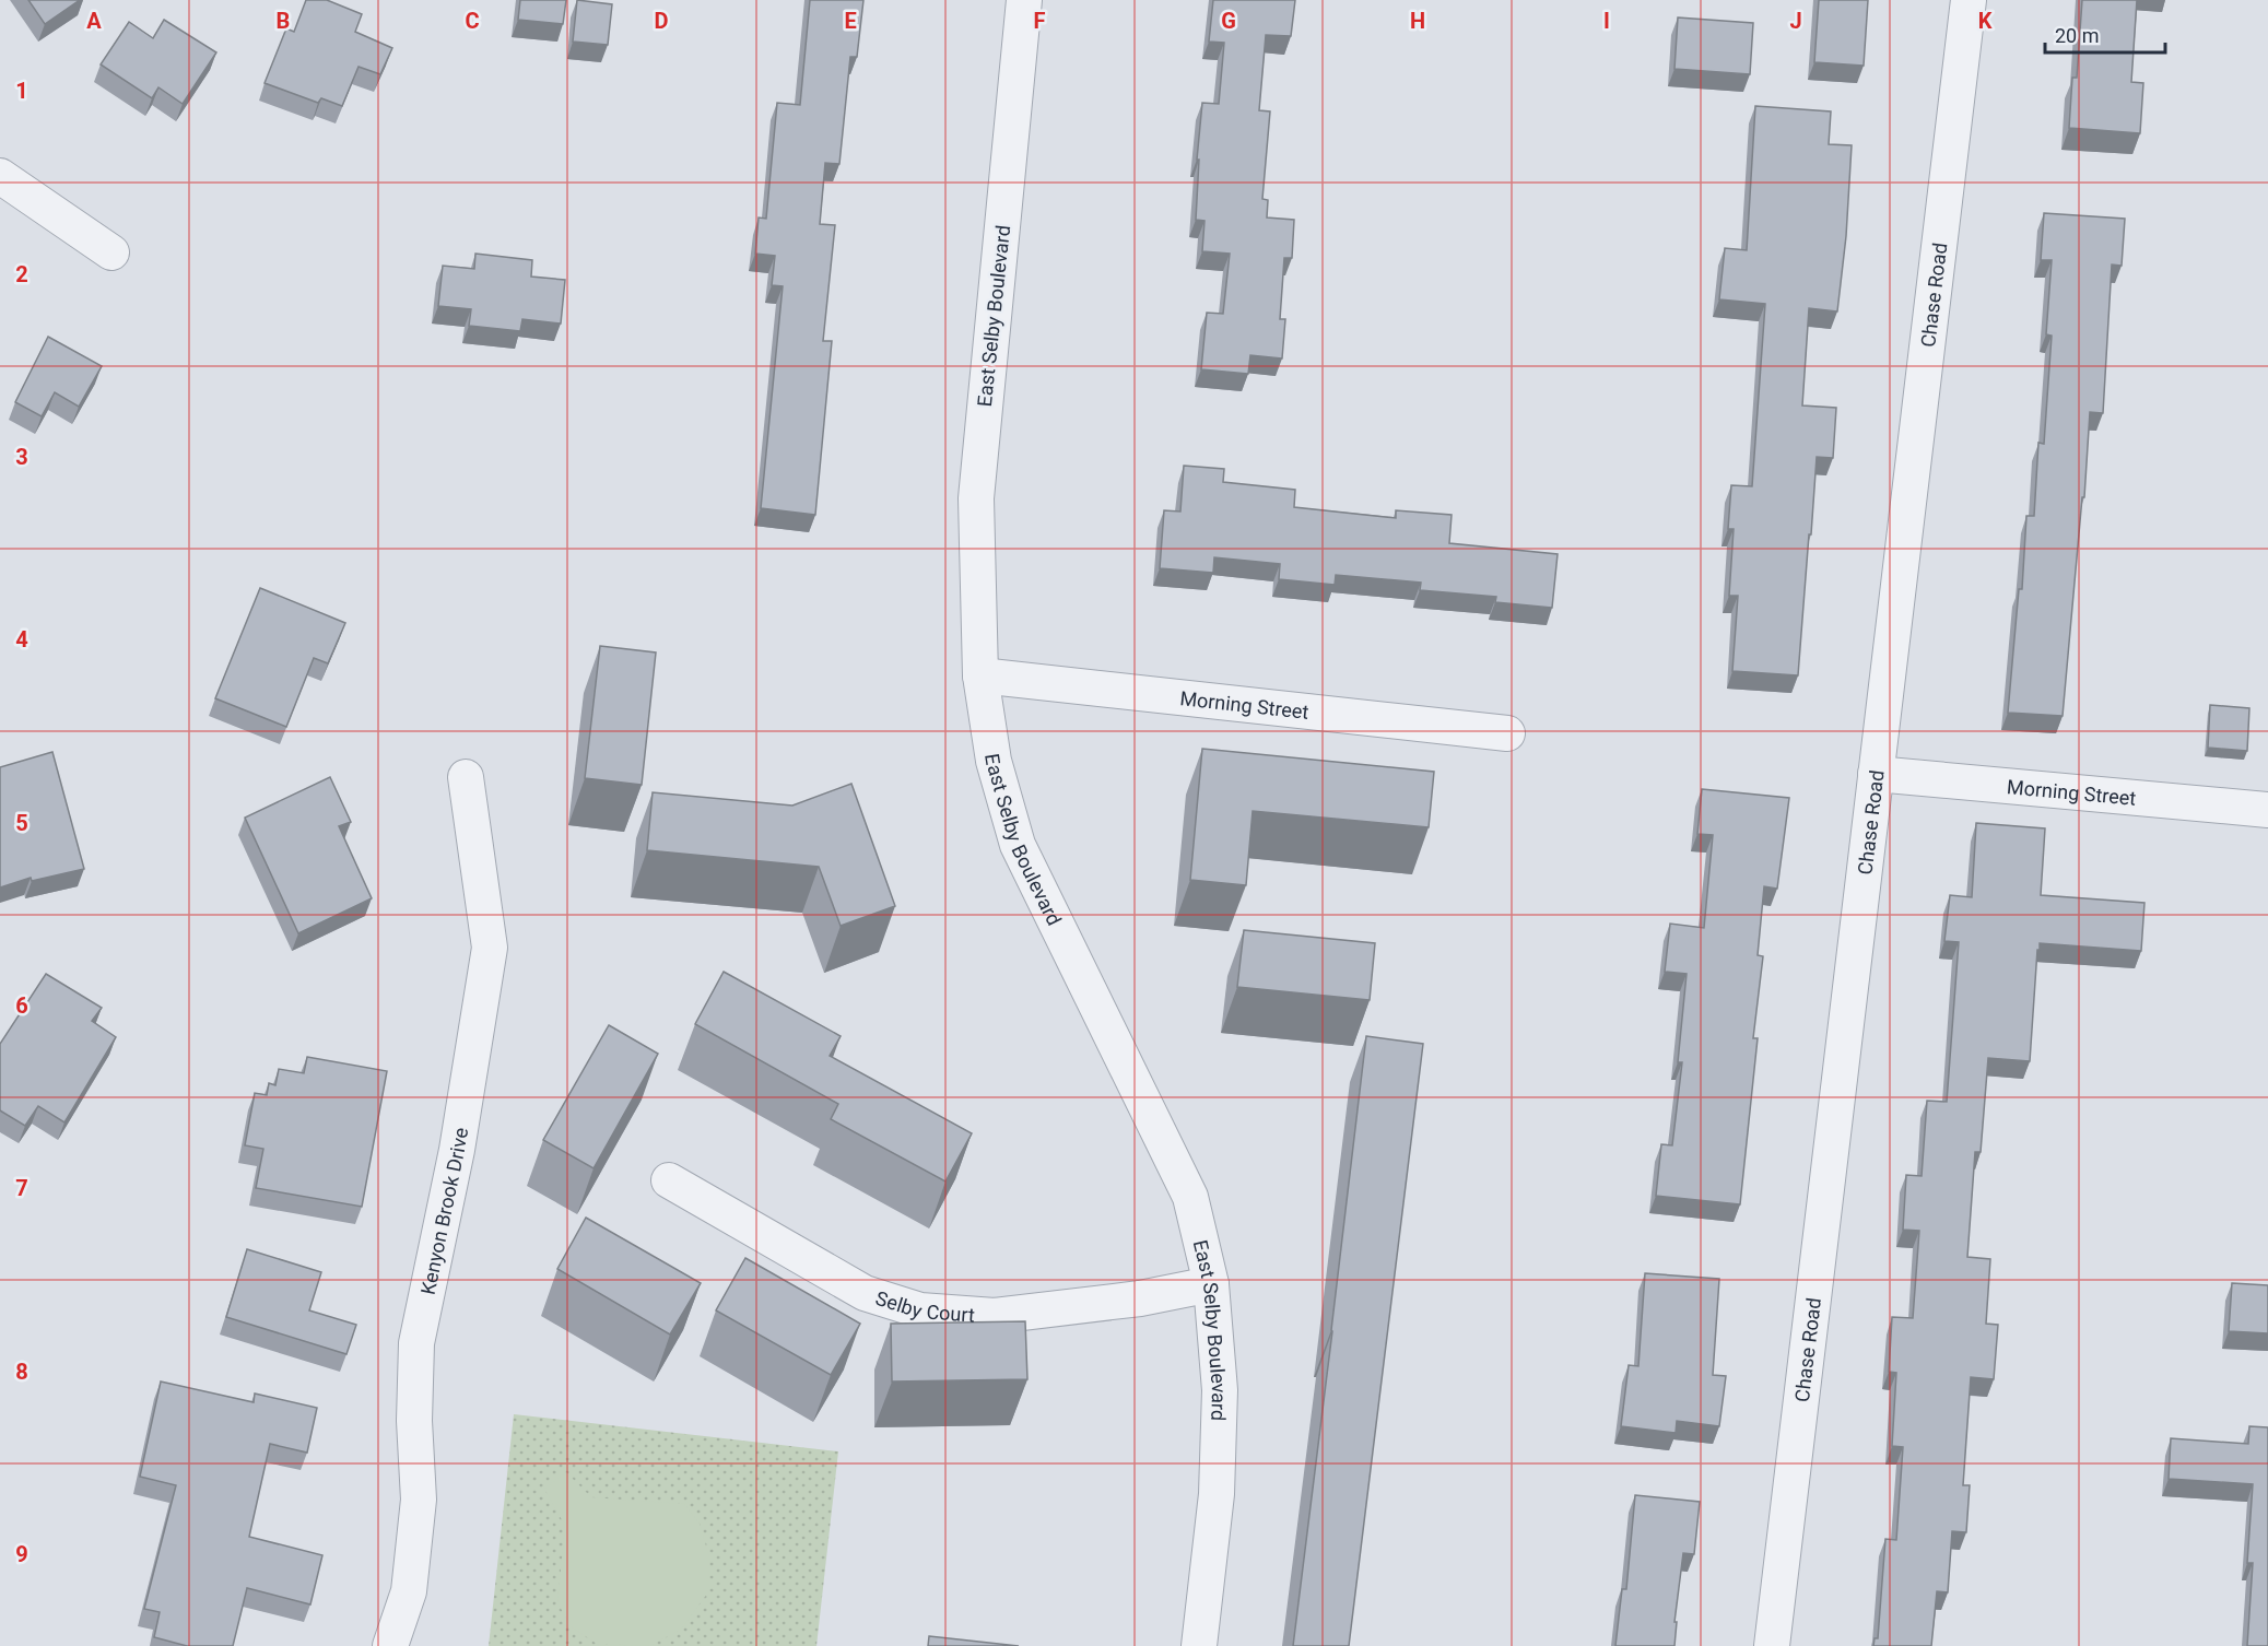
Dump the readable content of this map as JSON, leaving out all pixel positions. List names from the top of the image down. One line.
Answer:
{"streets":{"street":["Chase Road","East Selby Boulevard","Morning Street","Kenyon Brook Drive","Selby Court"]},"crossings":[["Chase Road","Morning Street"],["East Selby Boulevard","Morning Street"],["East Selby Boulevard","Selby Court"]],"scale_bar":"20 m","grid":{"columns":["A","B","C","D","E","F","G","H","I","J","K"],"rows":["1","2","3","4","5","6","7","8","9"]}}
